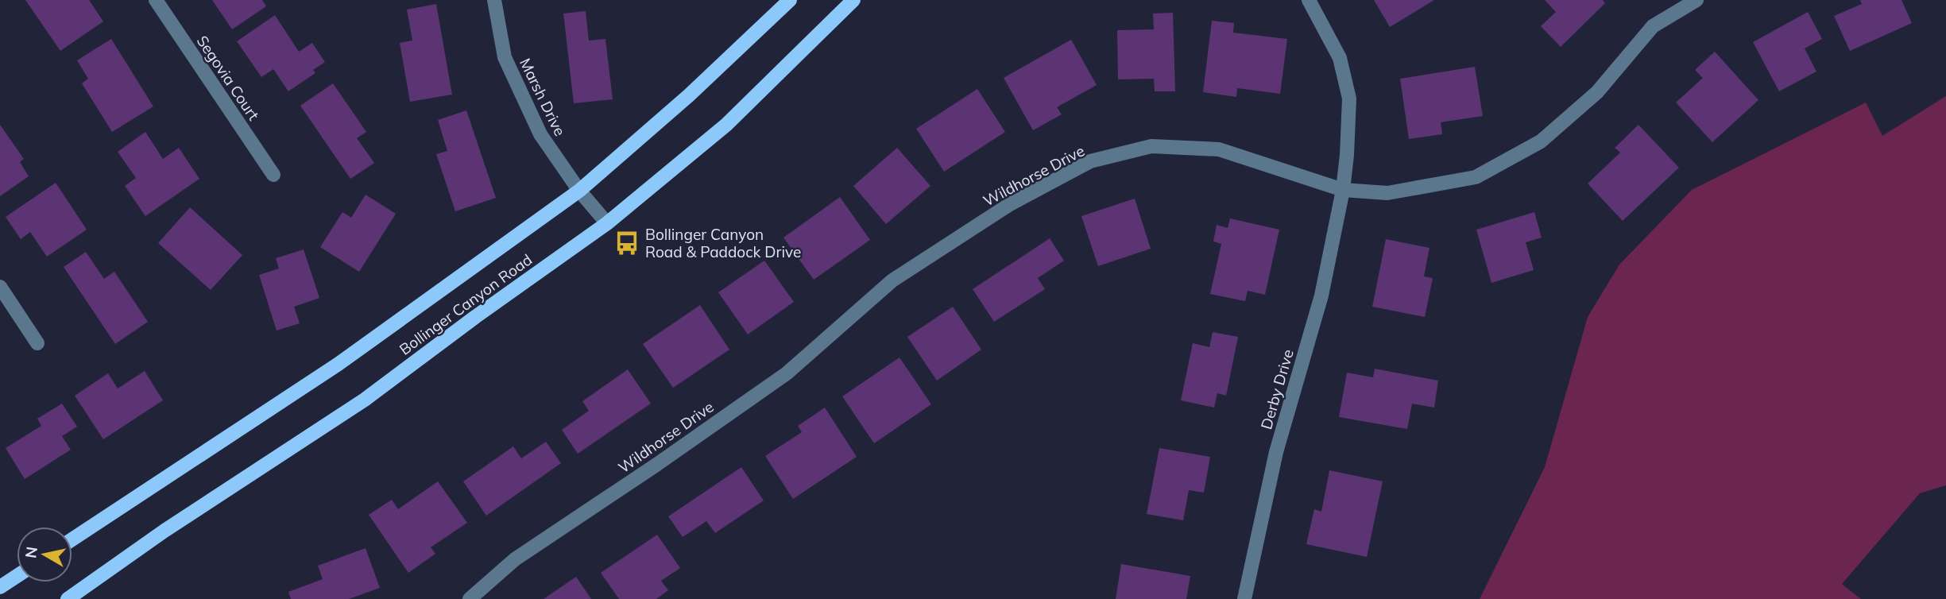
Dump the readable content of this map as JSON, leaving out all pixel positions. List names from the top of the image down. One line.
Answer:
{"streets":{"main road":["Bollinger Canyon Road"],"street":["Segovia Court","Marsh Drive","Wildhorse Drive","Derby Drive"]},"crossings":[["Marsh Drive","Bollinger Canyon Road"],["Wildhorse Drive","Derby Drive"]],"places":{"bus stop":["Bollinger Canyon Road & Paddock Drive"]},"north":"left"}
